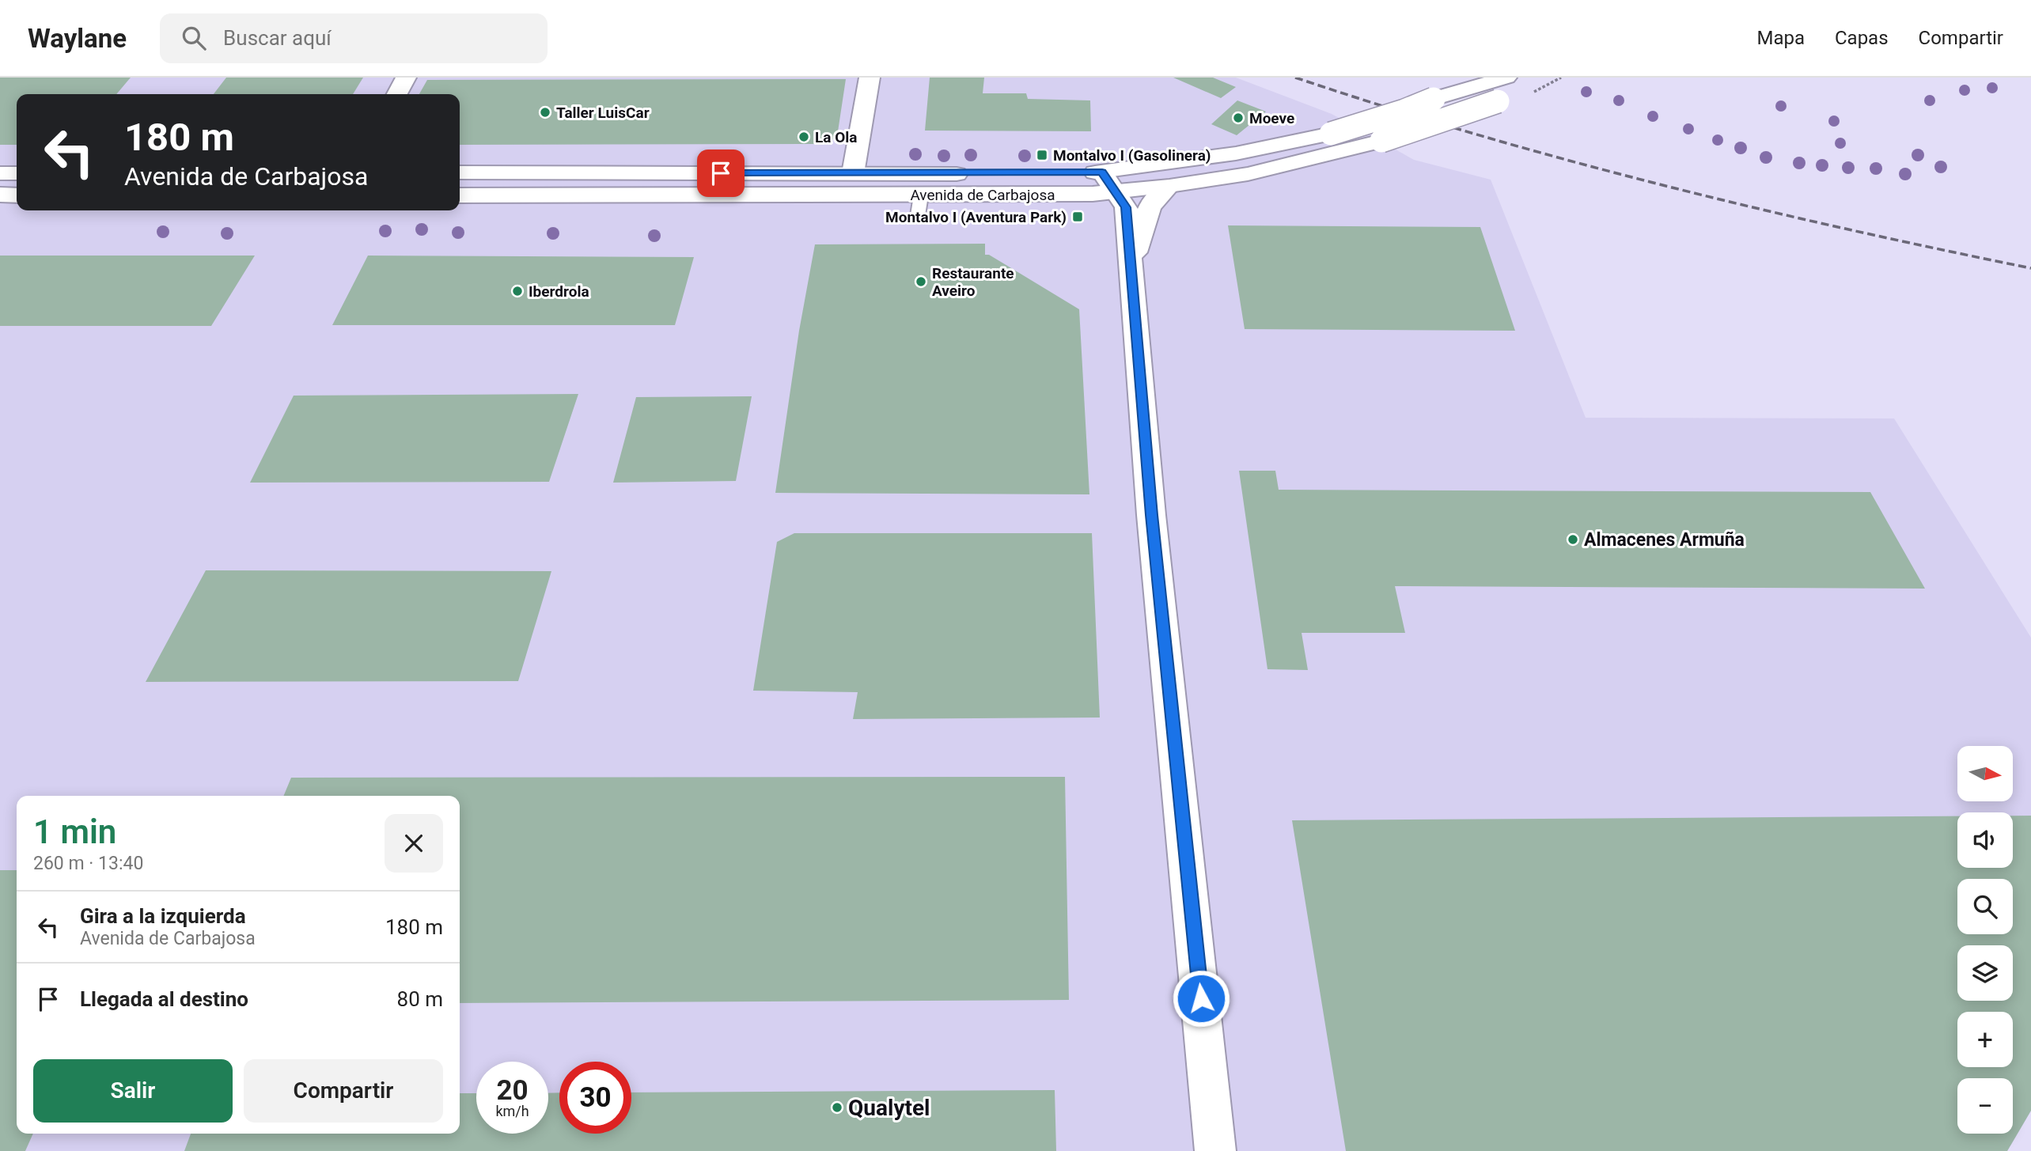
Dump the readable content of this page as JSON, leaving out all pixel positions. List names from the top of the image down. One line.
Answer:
{"streets":{"main road":["Avenida de Carbajosa"]},"places":{"other":["Taller LuisCar","Moeve","La Ola","Restaurante Aveiro","Iberdrola","Almacenes Armuña","Qualytel"],"transit":["Montalvo I (Gasolinera)","Montalvo I (Aventura Park)"]},"north":"right","page":{"header":"Waylane","search":"Buscar aquí","nav":["Mapa","Capas","Compartir"],"turn":["180 m","Avenida de Carbajosa"],"map_buttons":["+","−"],"heading":["1 min","260 m · 13:40"],"list":[{"name":"Gira a la izquierda","note":"Avenida de Carbajosa","value":"180 m"},{"name":"Llegada al destino","value":"80 m"}],"buttons":["Salir","Compartir"],"speed":"20 km/h","limit":"30"}}
